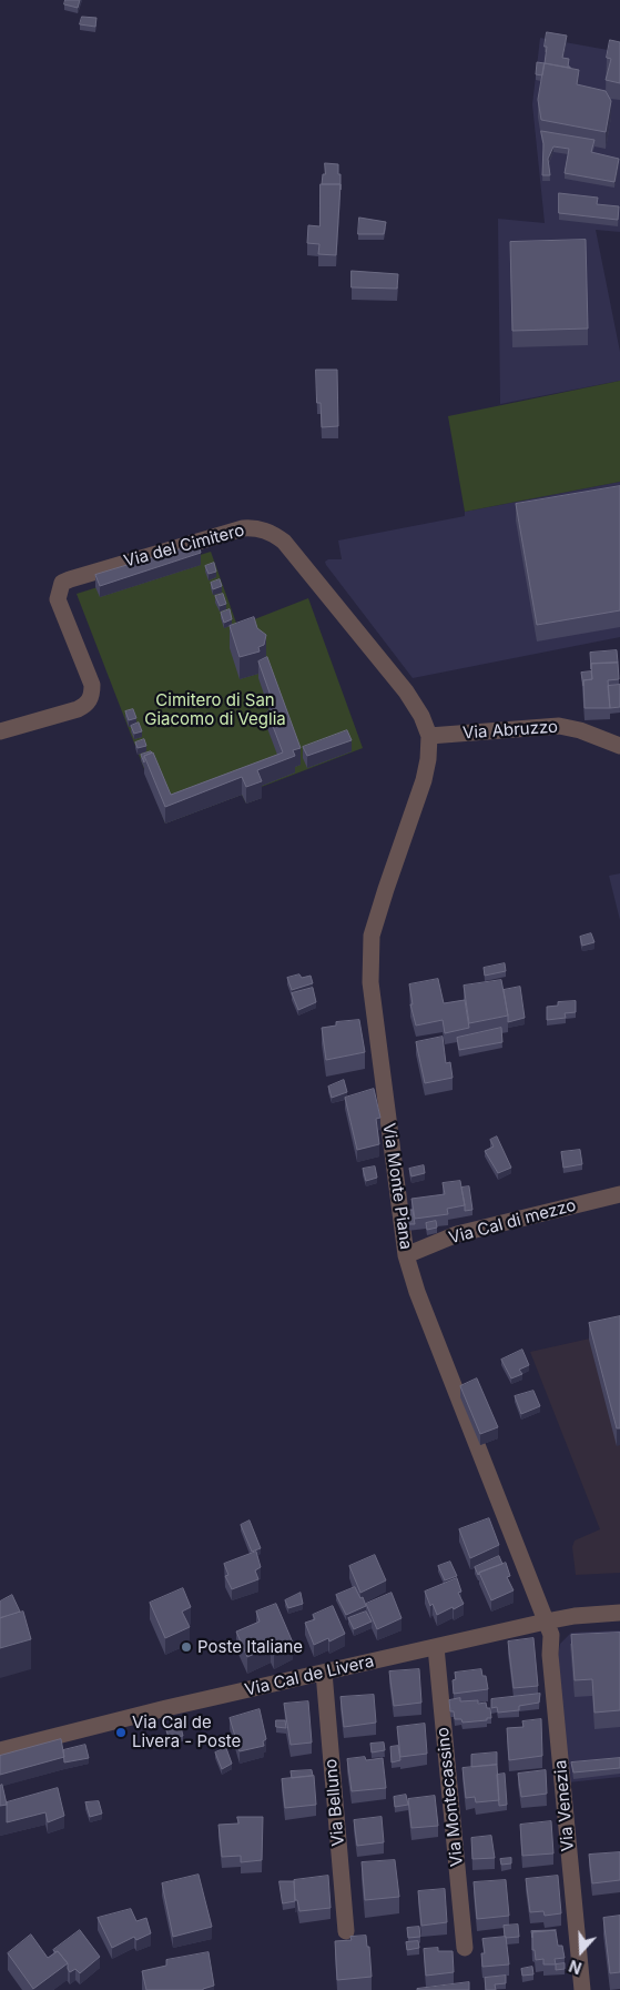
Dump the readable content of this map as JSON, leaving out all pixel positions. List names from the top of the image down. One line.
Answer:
{"streets":{"street":["Via del Cimitero","Via Abruzzo","Via Monte Piana","Via Cal di mezzo","Via Cal de Livera","Via Montecassino","Via Belluno","Via Venezia"]},"crossings":[["Via del Cimitero","Via Abruzzo"],["Via del Cimitero","Via Monte Piana"],["Via Abruzzo","Via Monte Piana"],["Via Monte Piana","Via Cal di mezzo"],["Via Monte Piana","Via Cal de Livera"],["Via Monte Piana","Via Venezia"],["Via Cal de Livera","Via Montecassino"],["Via Cal de Livera","Via Belluno"],["Via Cal de Livera","Via Venezia"]],"parks":["Cimitero di San Giacomo di Veglia"],"places":["Poste Italiane","Via Cal de Livera - Poste"],"north":"bottom"}
